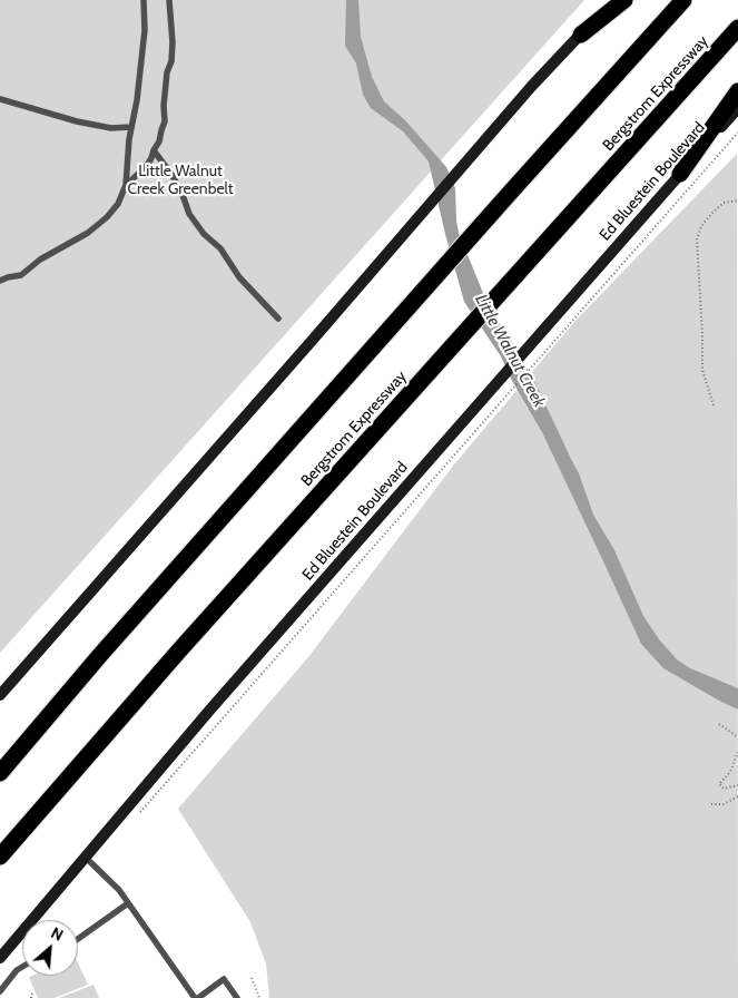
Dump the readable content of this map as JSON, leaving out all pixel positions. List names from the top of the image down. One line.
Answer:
{"streets":{"highway":["Bergstrom Expressway"],"main road":["Ed Bluestein Boulevard"]},"water":["Little Walnut Creek"],"parks":["Little Walnut Creek Greenbelt"],"north":"top right"}
